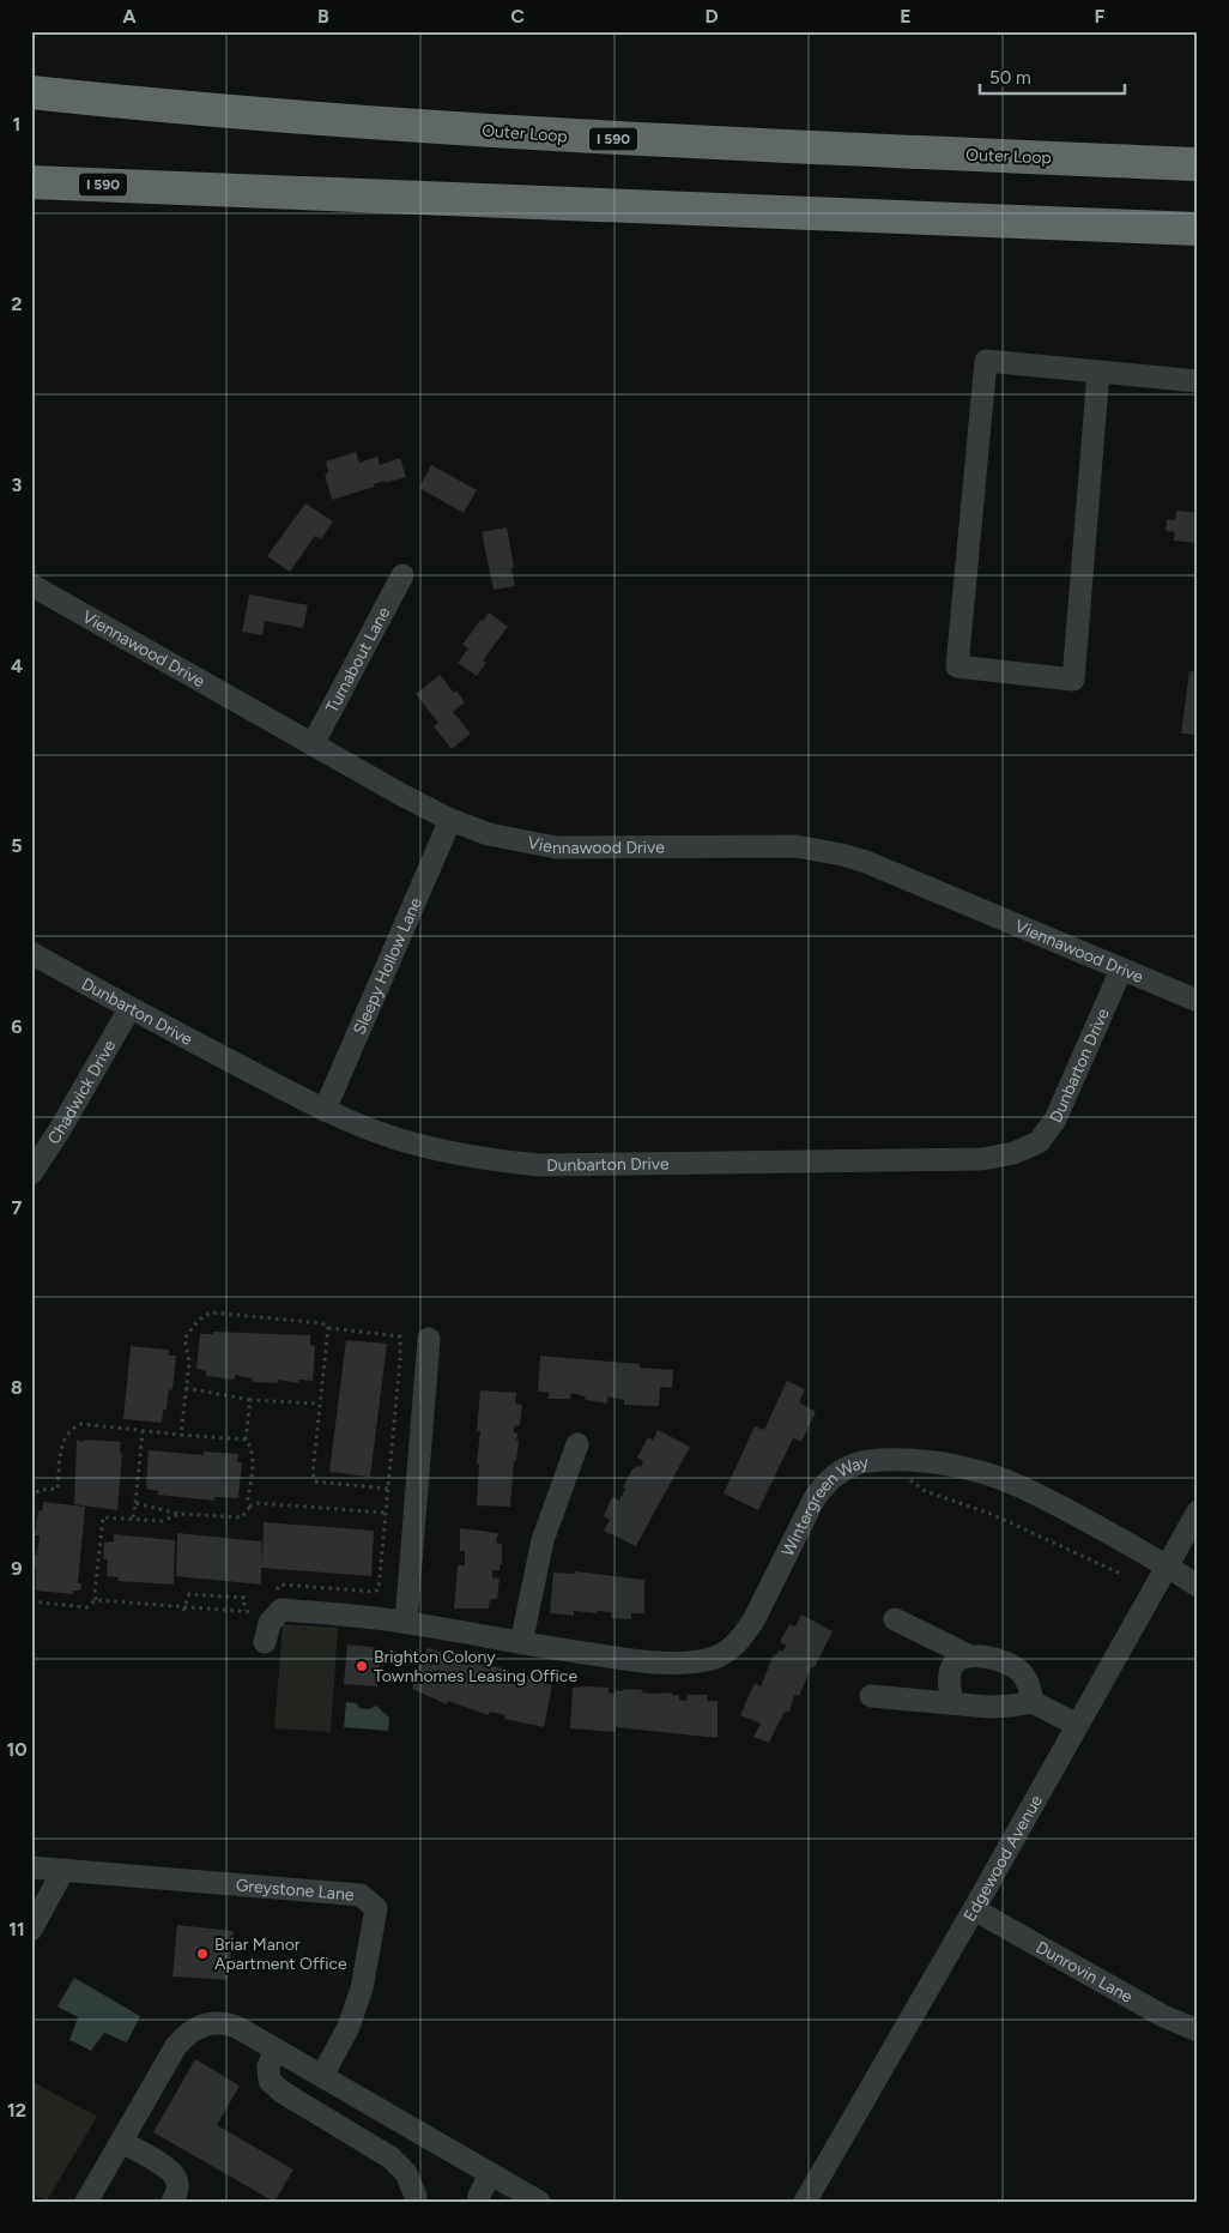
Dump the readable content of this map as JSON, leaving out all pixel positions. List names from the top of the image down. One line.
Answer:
{"streets":{"highway":["Outer Loop","I 590"],"street":["Viennawood Drive","Turnabout Lane","Sleepy Hollow Lane","Dunbarton Drive","Chadwick Drive","Wintergreen Way","Edgewood Avenue","Greystone Lane","Dunrovin Lane"]},"crossings":[["Viennawood Drive","Turnabout Lane"],["Viennawood Drive","Sleepy Hollow Lane"],["Viennawood Drive","Dunbarton Drive"],["Sleepy Hollow Lane","Dunbarton Drive"],["Dunbarton Drive","Chadwick Drive"],["Wintergreen Way","Edgewood Avenue"],["Edgewood Avenue","Dunrovin Lane"]],"places":["Brighton Colony Townhomes Leasing Office","Briar Manor Apartment Office"],"scale_bar":"50 m","grid":{"columns":["A","B","C","D","E","F"],"rows":["1","2","3","4","5","6","7","8","9","10","11","12"]}}
